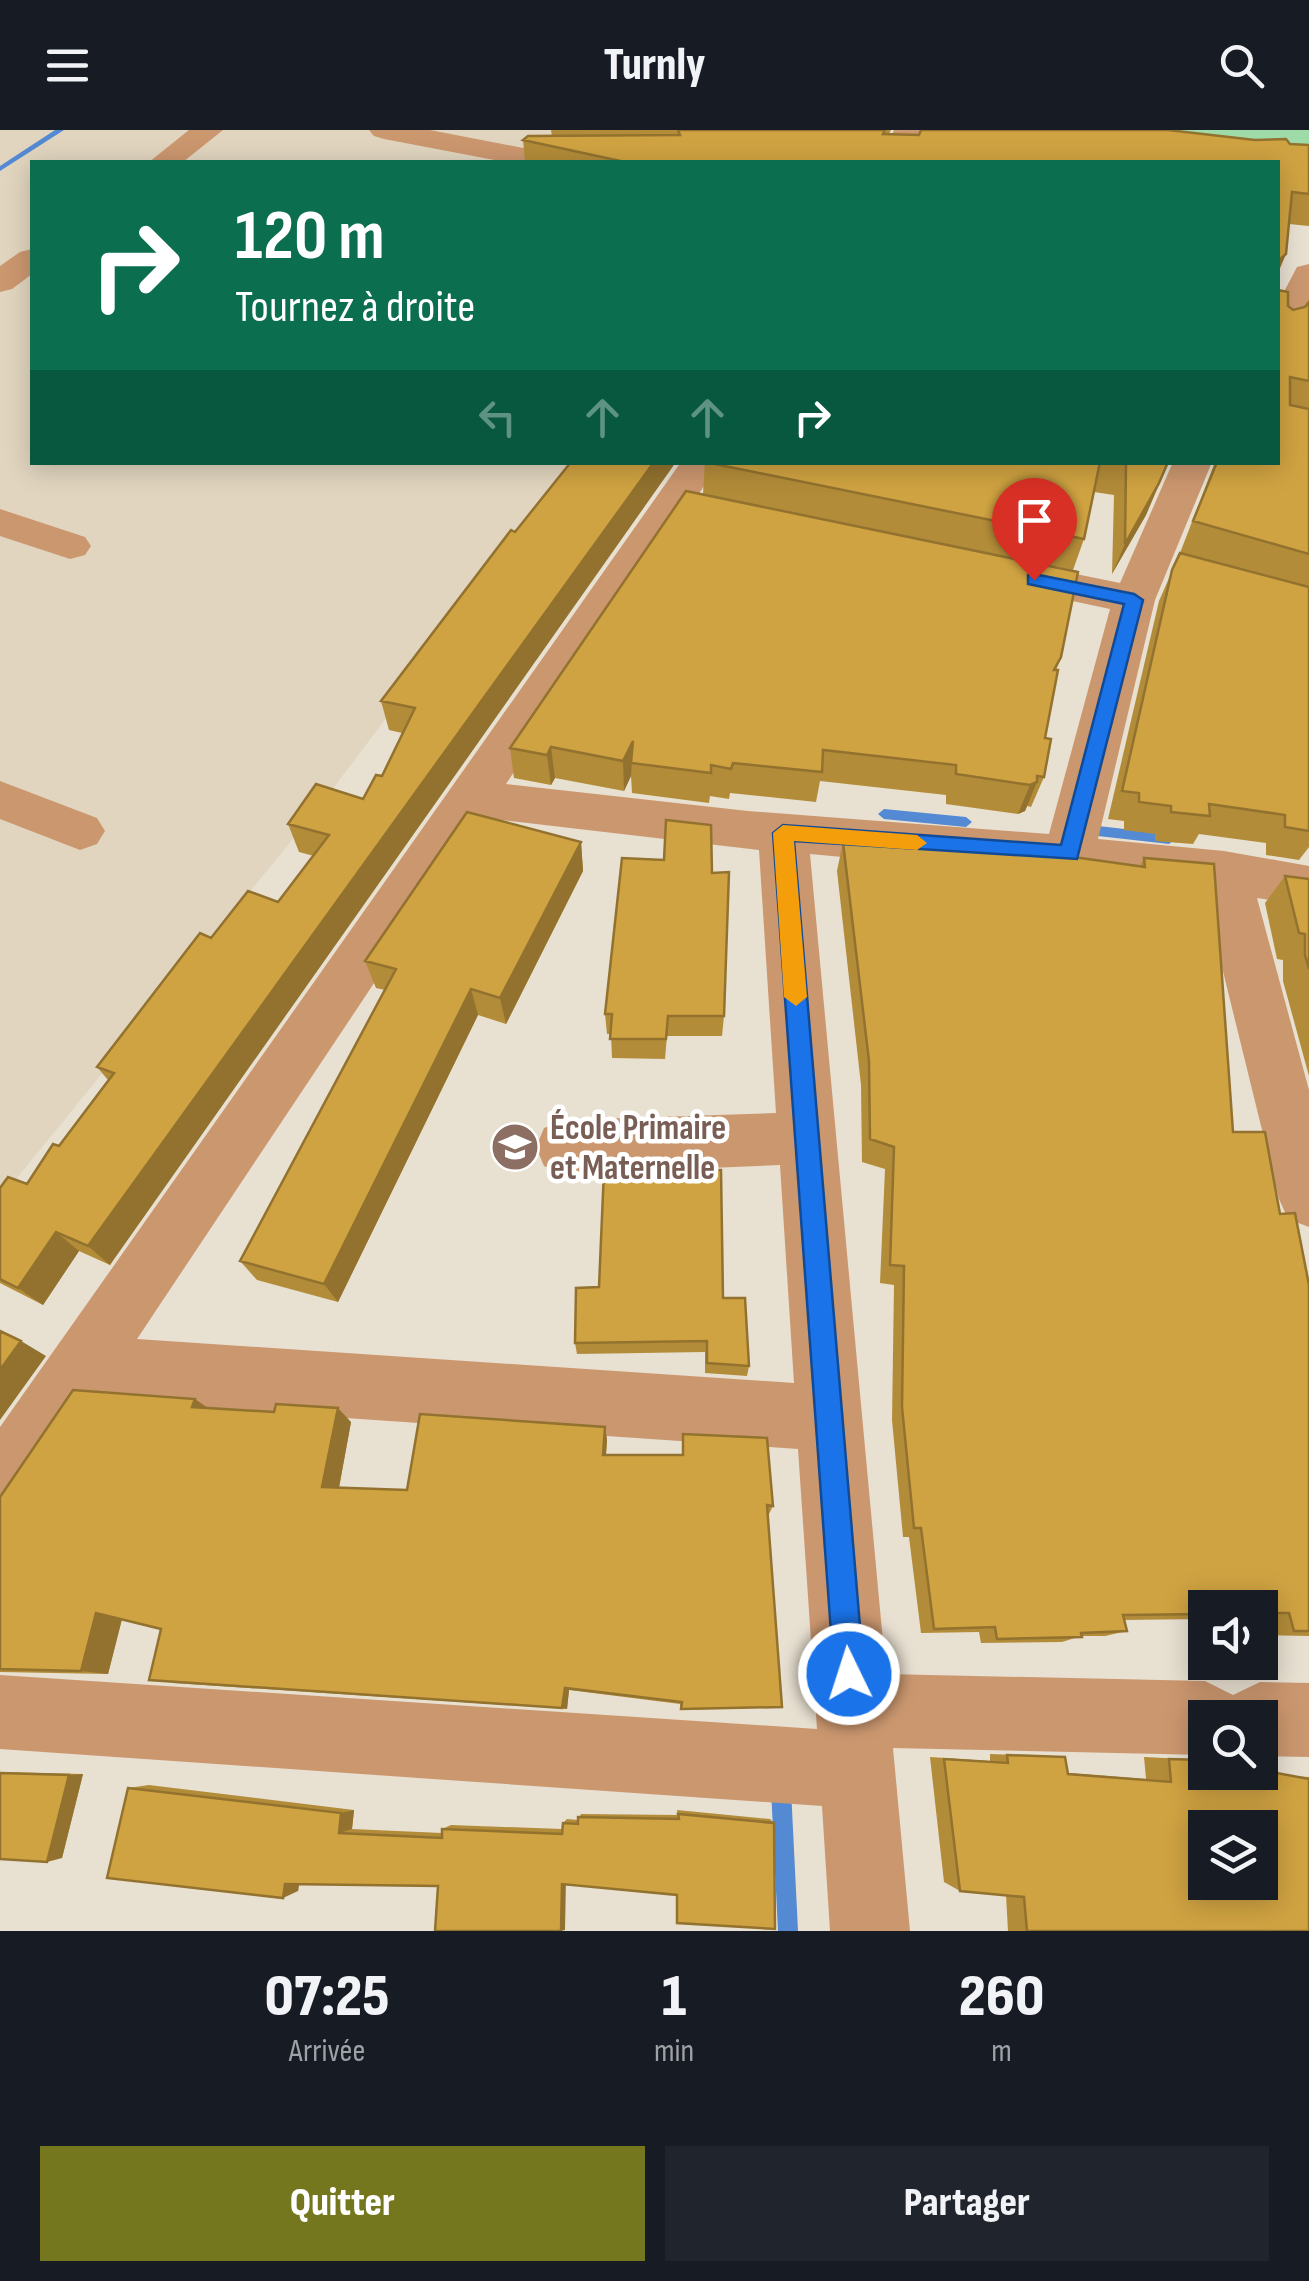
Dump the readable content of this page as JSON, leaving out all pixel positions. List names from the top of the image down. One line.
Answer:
{"places":{"school or university":["École Primaire et Maternelle"]},"page":{"header":"Turnly","turn":["120 m","Tournez à droite"],"eta":["07:25","Arrivée","1","min","260","m"],"buttons":["Quitter","Partager"]}}
